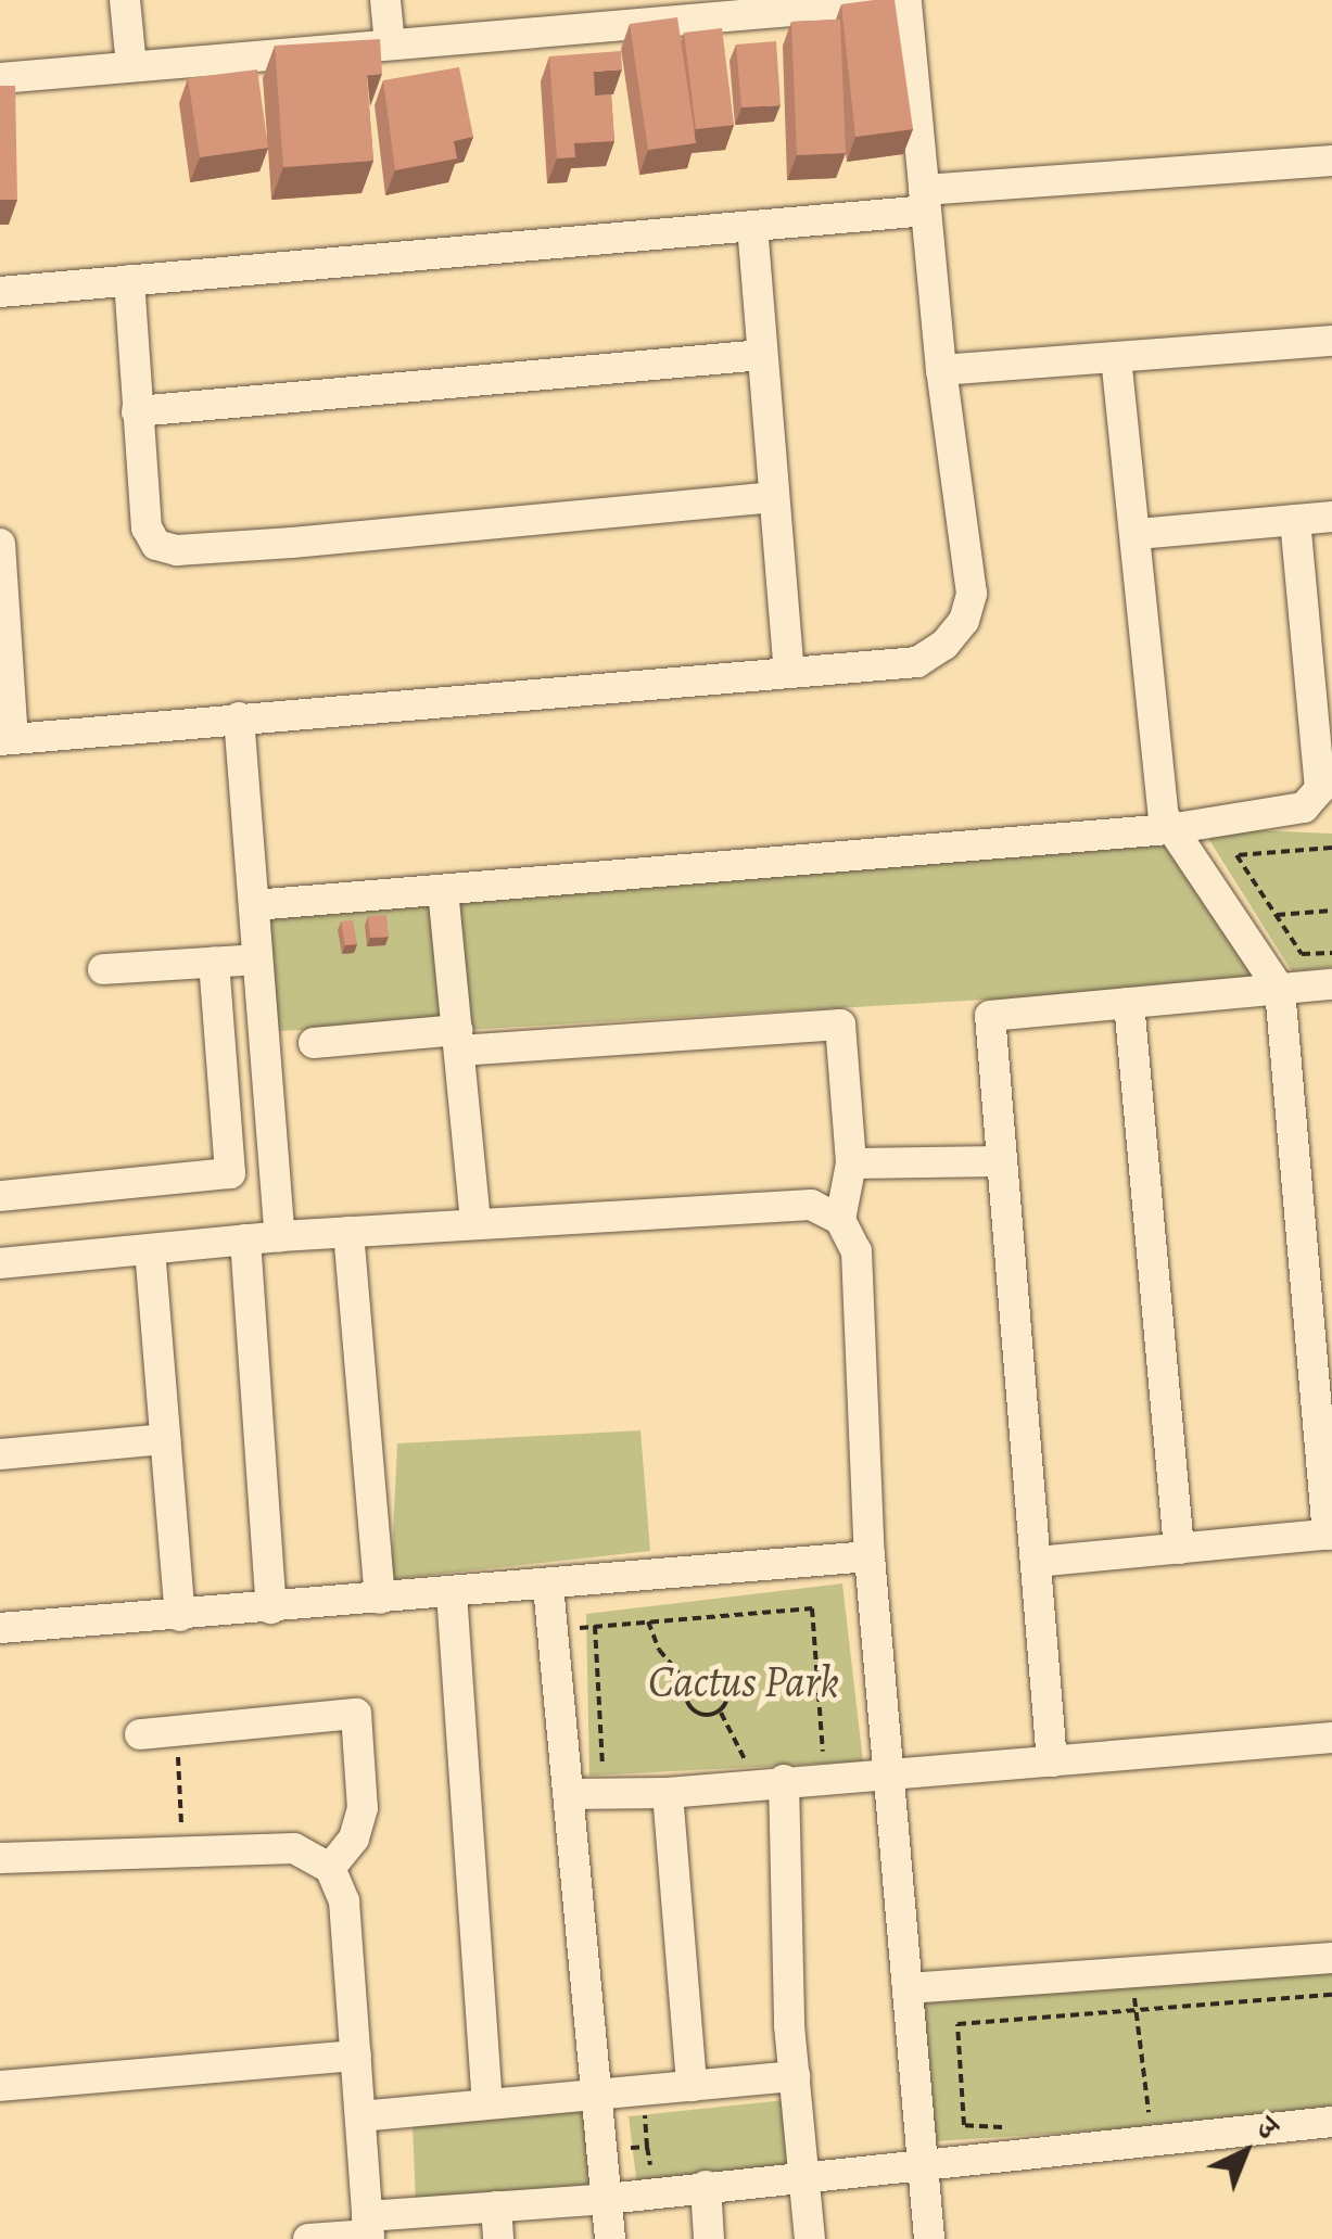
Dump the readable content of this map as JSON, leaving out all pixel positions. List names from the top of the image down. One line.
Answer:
{"parks":["Cactus Park"],"north":"top right"}
